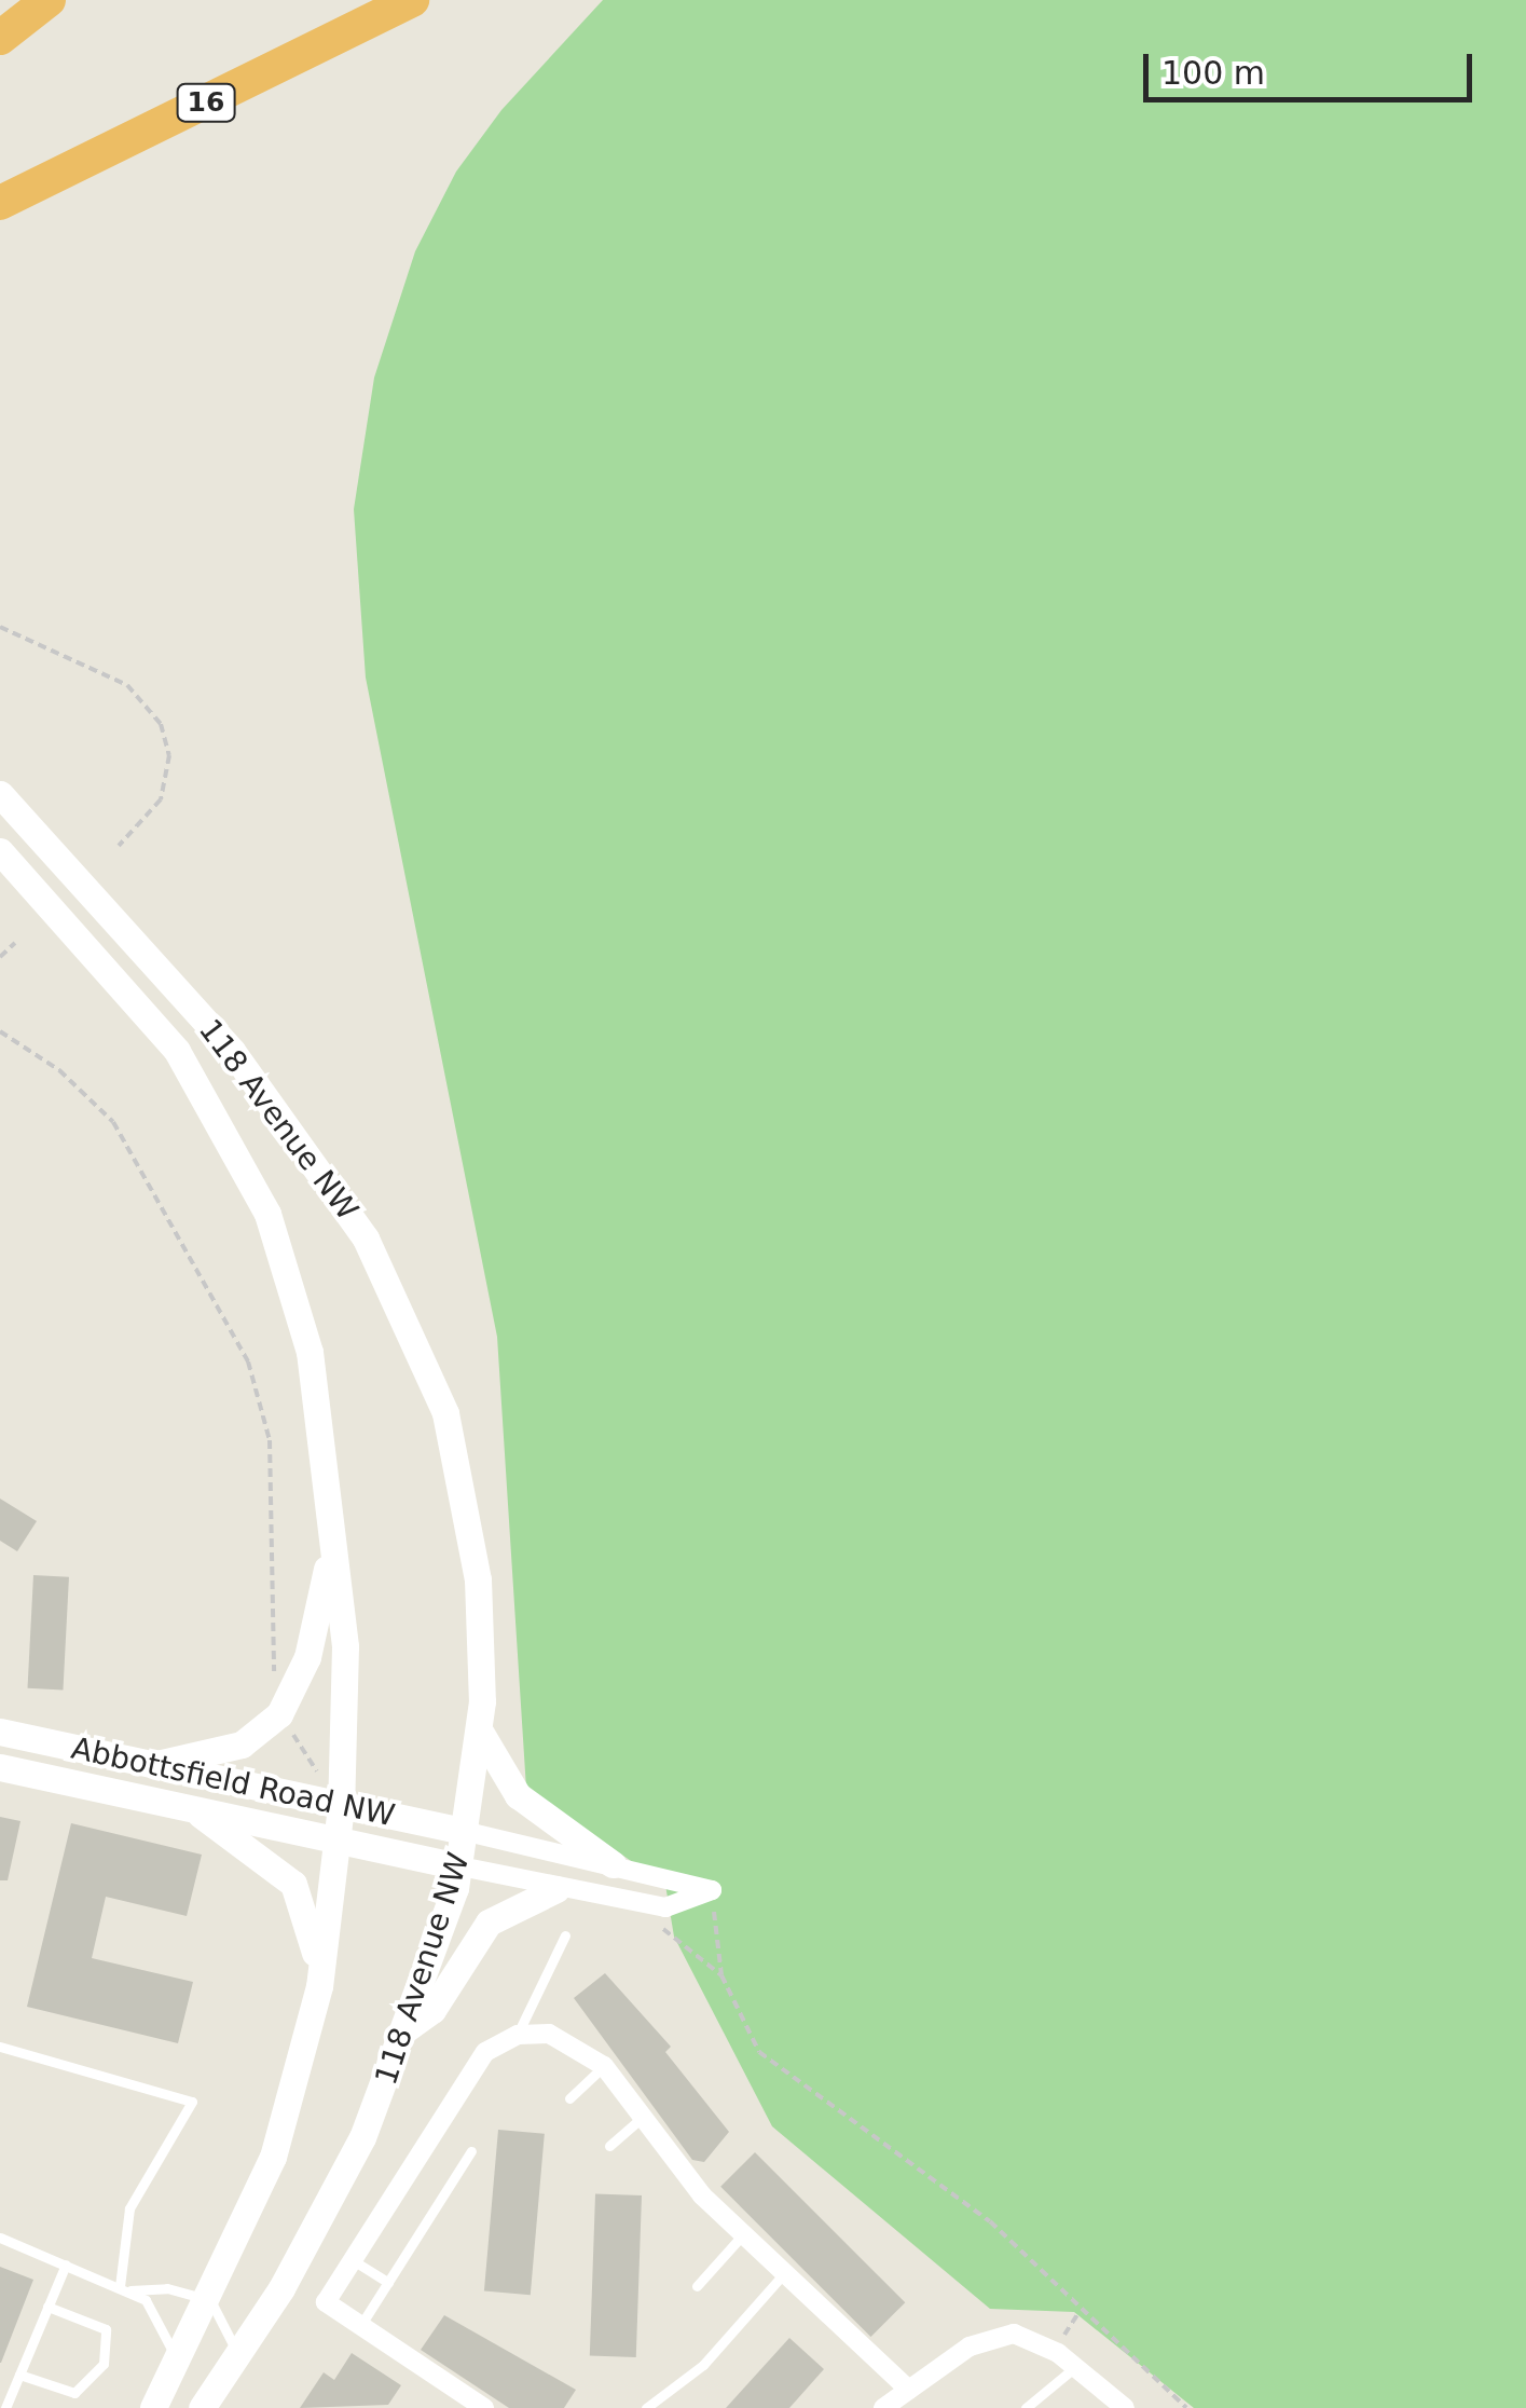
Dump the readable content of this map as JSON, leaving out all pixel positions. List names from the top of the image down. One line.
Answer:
{"streets":{"highway":["16"],"main road":["118 Avenue NW","Abbottsfield Road NW"]},"crossings":[["118 Avenue NW","Abbottsfield Road NW"]],"scale_bar":"100 m"}
